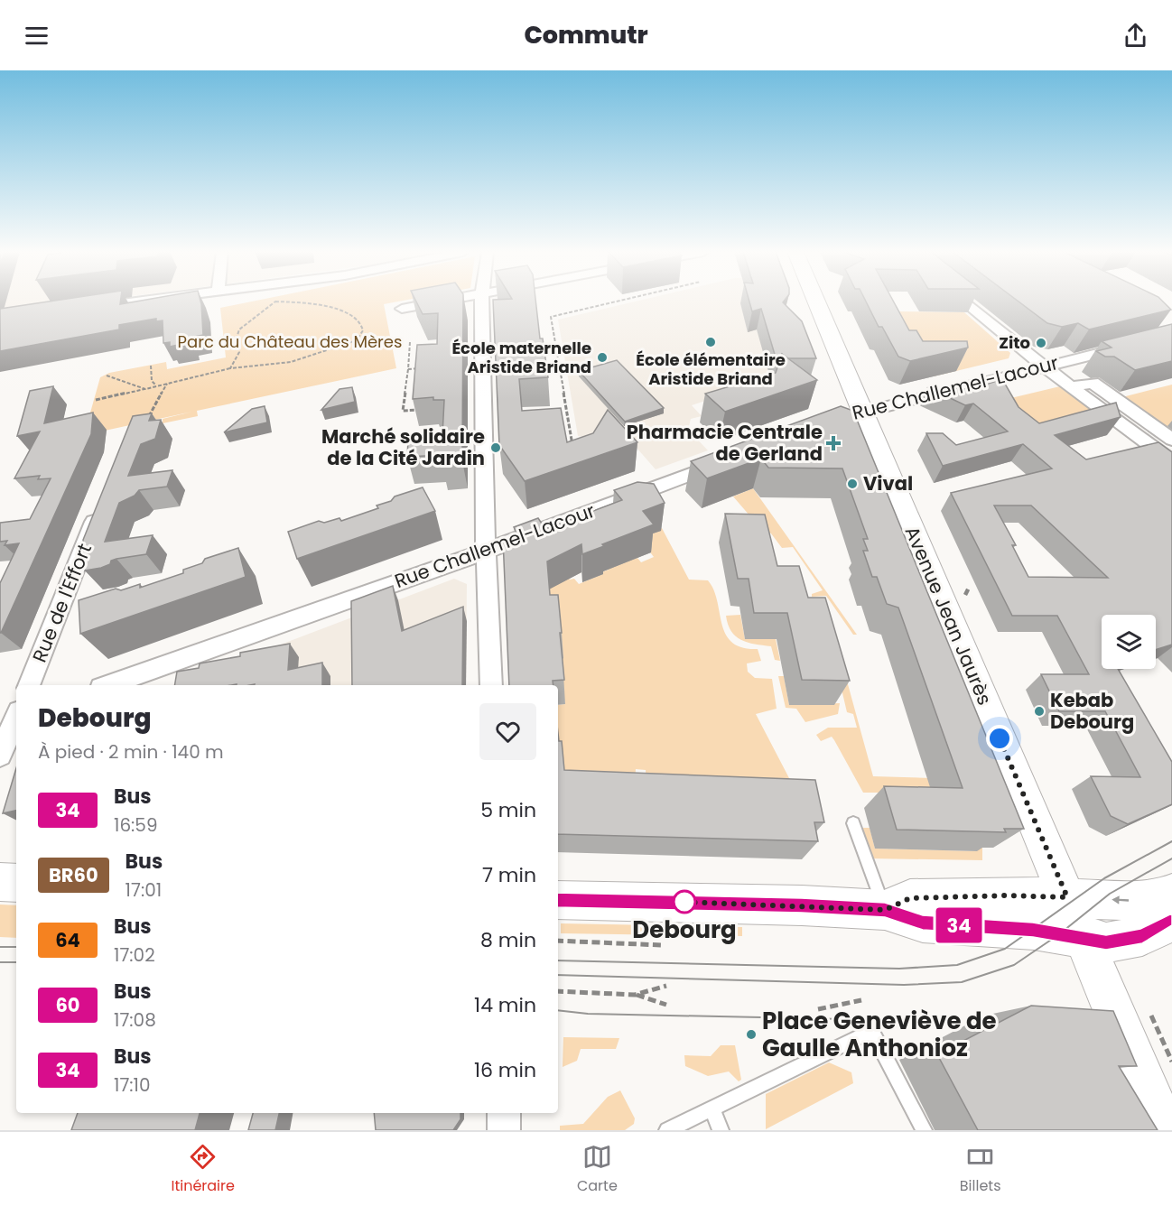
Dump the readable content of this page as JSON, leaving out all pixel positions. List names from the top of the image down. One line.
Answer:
{"streets":{"main road":["Avenue Jean Jaurès"],"street":["Rue Challemel-Lacour","Rue de l'Effort"]},"crossings":[["Rue Challemel-Lacour","Avenue Jean Jaurès"]],"parks":["Parc du Château des Mères"],"places":{"other":["École élémentaire Aristide Briand","Zito","École maternelle Aristide Briand","Marché solidaire de la Cité Jardin","Vival","Kebab Debourg","Debourg","Place Geneviève de Gaulle Anthonioz"],"health":["Pharmacie Centrale de Gerland"]},"lines":["bus line 34"],"page":{"header":"Commutr","on_map":"34","heading":["Debourg","À pied · 2 min · 140 m"],"list":[{"mark":"34","name":"Bus","note":"16:59","value":"5 min"},{"mark":"BR60","name":"Bus","note":"17:01","value":"7 min"},{"mark":"64","name":"Bus","note":"17:02","value":"8 min"},{"mark":"60","name":"Bus","note":"17:08","value":"14 min"},{"mark":"34","name":"Bus","note":"17:10","value":"16 min"}],"tabs":["Itinéraire","Carte","Billets"]}}
